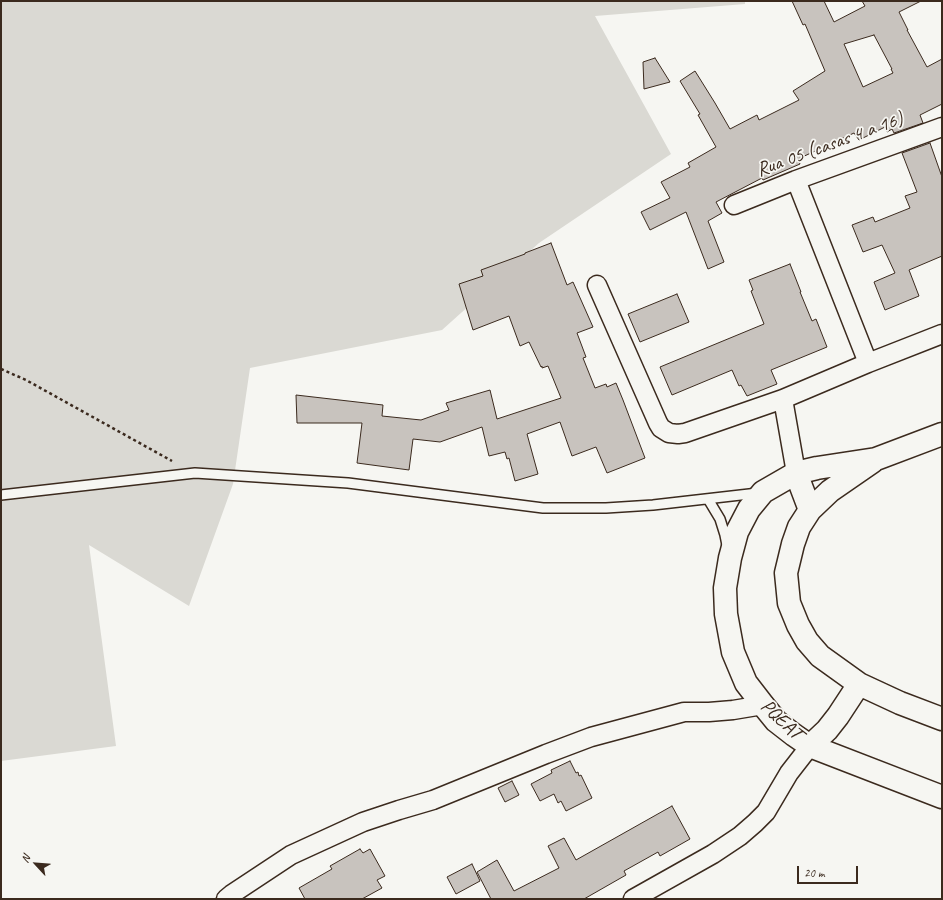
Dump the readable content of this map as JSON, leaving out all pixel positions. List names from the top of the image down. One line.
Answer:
{"streets":{"street":["Rua 05 (casas 4 a 16)","PQEAT"]},"scale_bar":"20 m","north":"top left"}
